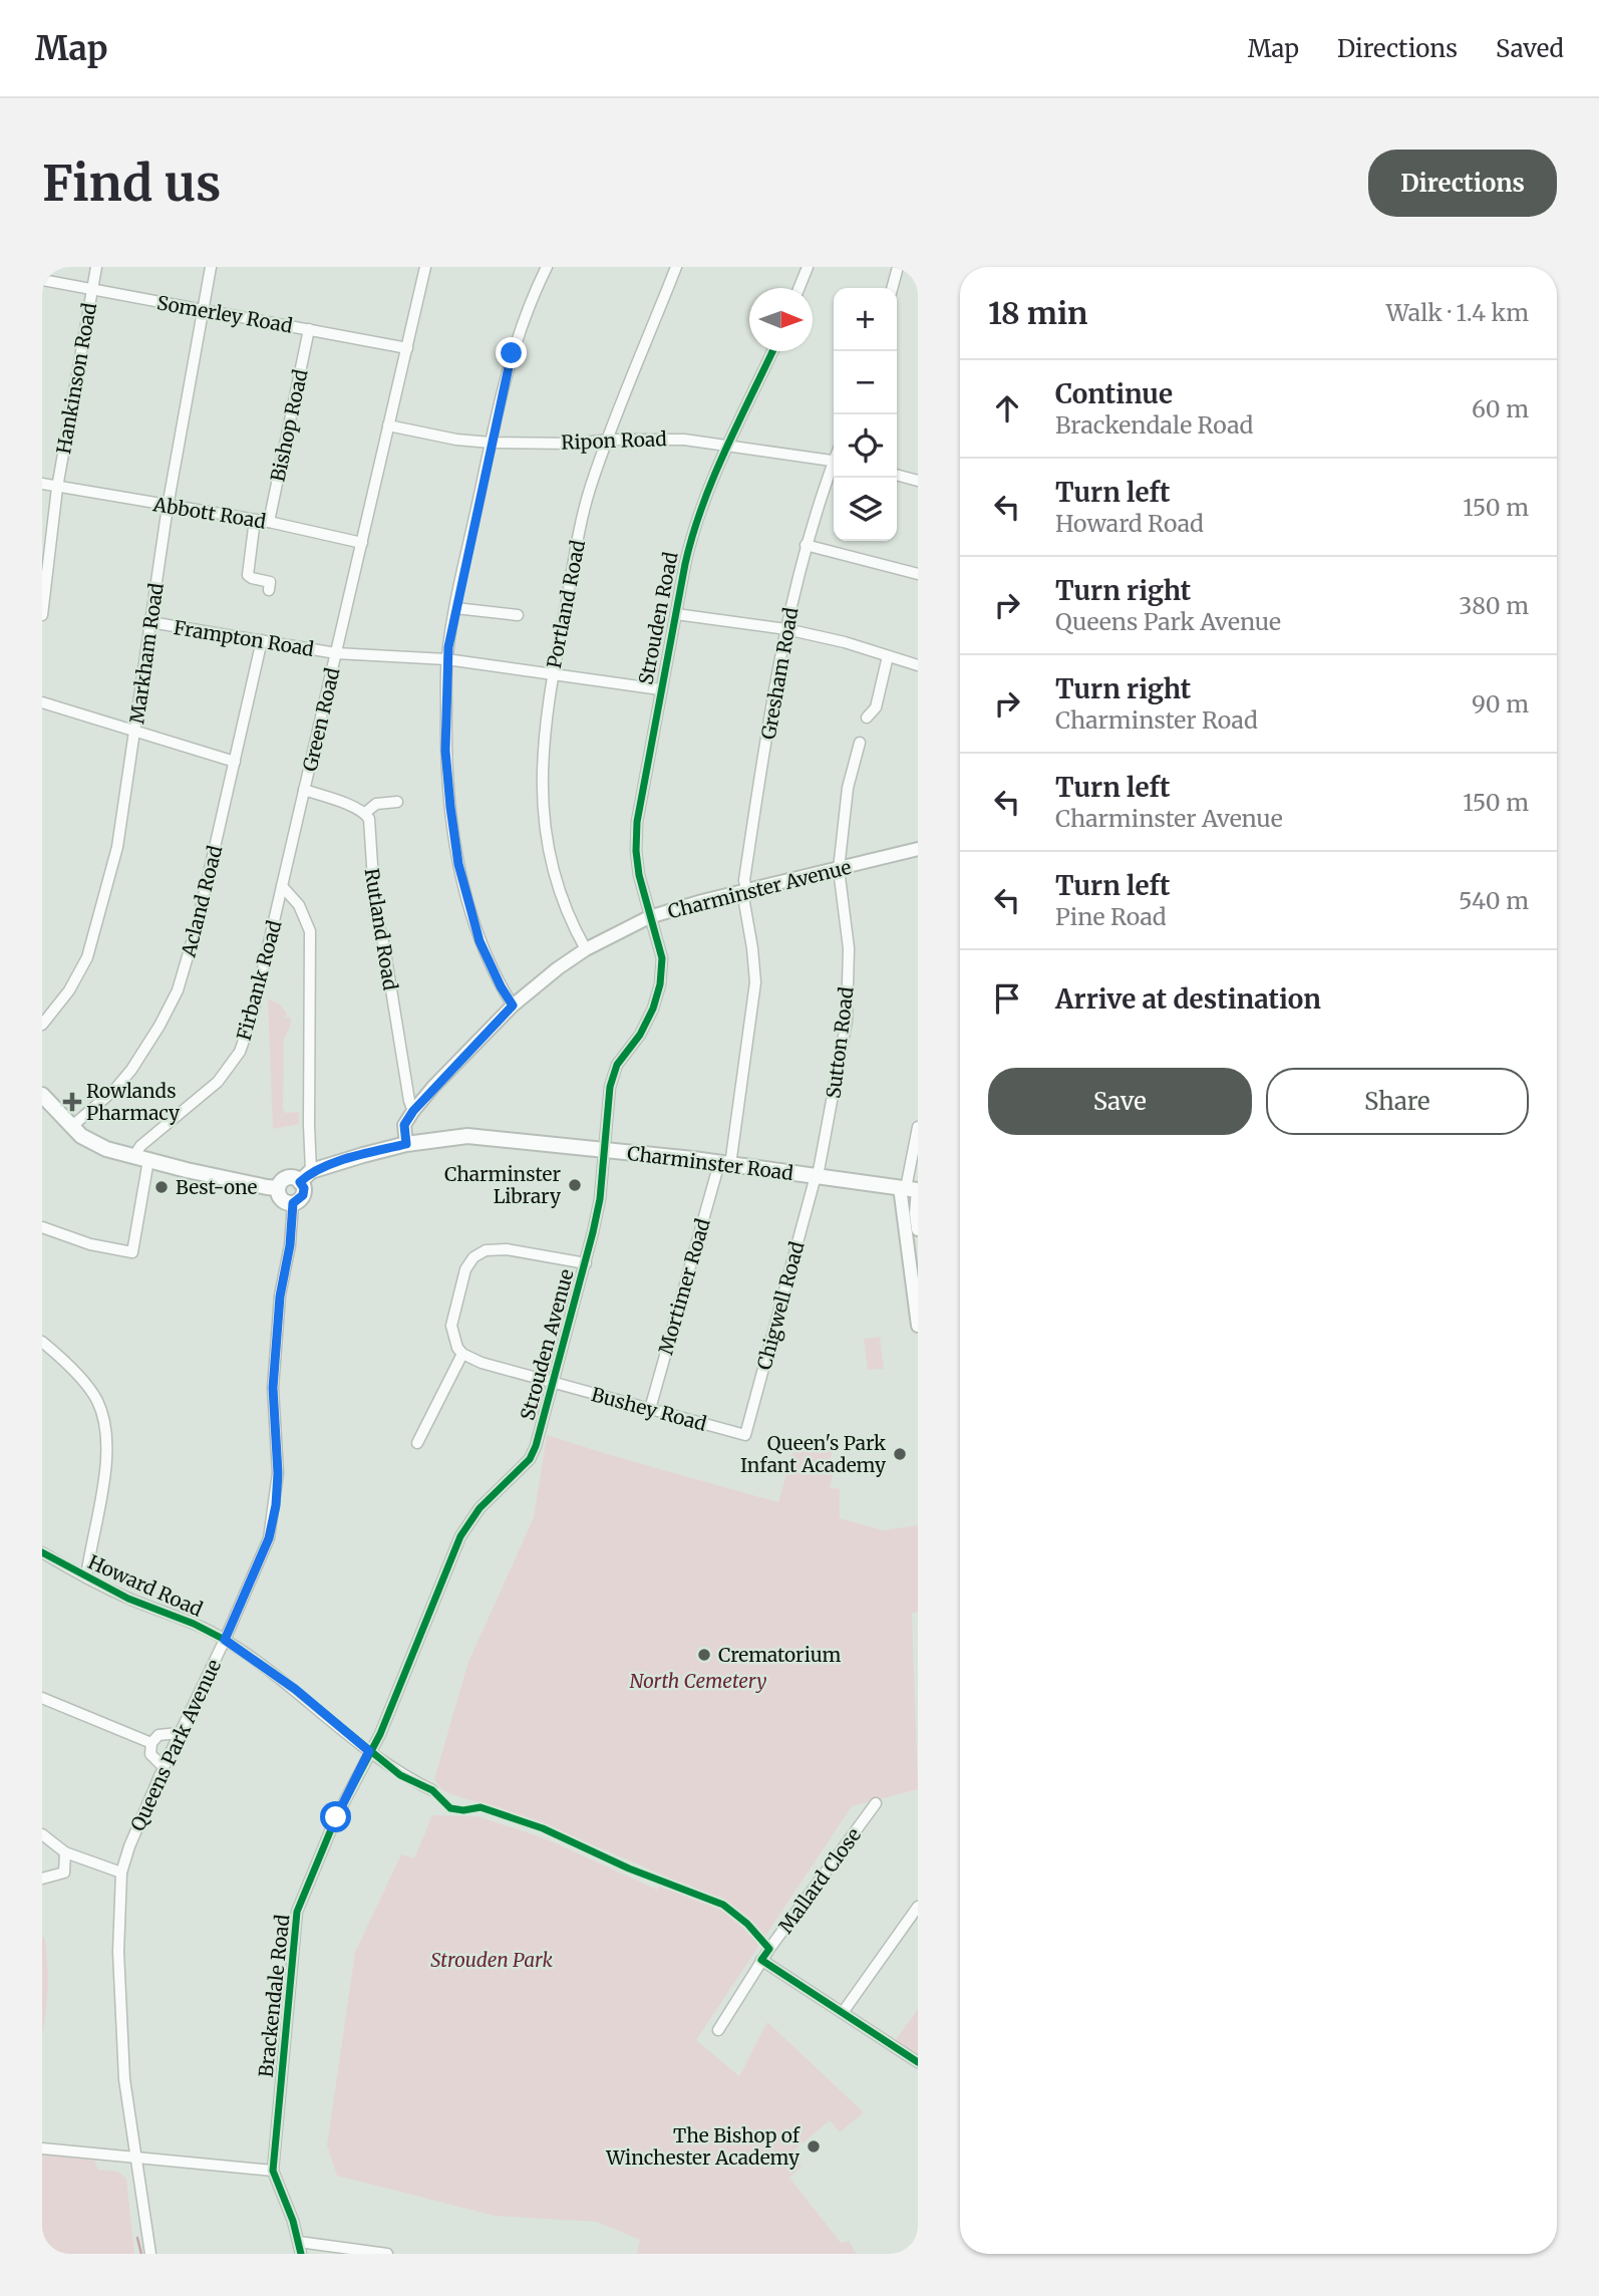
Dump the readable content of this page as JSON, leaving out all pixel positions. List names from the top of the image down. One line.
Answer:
{"streets":{"main road":["Charminster Road"],"street":["Somerley Road","Hankinson Road","Bishop Road","Ripon Road","Abbott Road","Portland Road","Strouden Road","Frampton Road","Markham Road","Gresham Road","Green Road","Charminster Avenue","Acland Road","Rutland Road","Firbank Road","Sutton Road","Mortimer Road","Chigwell Road","Strouden Avenue","Bushey Road","Howard Road","Queens Park Avenue","Mallard Close","Brackendale Road"]},"crossings":[["Somerley Road","Hankinson Road"],["Somerley Road","Bishop Road"],["Somerley Road","Markham Road"],["Somerley Road","Green Road"],["Hankinson Road","Abbott Road"],["Bishop Road","Abbott Road"],["Ripon Road","Portland Road"],["Ripon Road","Strouden Road"],["Ripon Road","Green Road"],["Abbott Road","Markham Road"],["Abbott Road","Green Road"],["Portland Road","Frampton Road"],["Portland Road","Charminster Avenue"],["Strouden Road","Frampton Road"],["Strouden Road","Charminster Avenue"],["Strouden Road","Strouden Avenue"],["Frampton Road","Markham Road"],["Frampton Road","Green Road"],["Frampton Road","Acland Road"],["Gresham Road","Charminster Avenue"],["Gresham Road","Charminster Road"],["Gresham Road","Mortimer Road"],["Green Road","Firbank Road"],["Charminster Avenue","Rutland Road"],["Charminster Avenue","Sutton Road"],["Charminster Avenue","Strouden Avenue"],["Sutton Road","Charminster Road"],["Sutton Road","Chigwell Road"],["Charminster Road","Mortimer Road"],["Charminster Road","Chigwell Road"],["Charminster Road","Strouden Avenue"],["Charminster Road","Queens Park Avenue"],["Mortimer Road","Bushey Road"],["Chigwell Road","Bushey Road"],["Strouden Avenue","Bushey Road"],["Strouden Avenue","Howard Road"],["Strouden Avenue","Brackendale Road"],["Howard Road","Queens Park Avenue"],["Howard Road","Brackendale Road"]],"parks":["North Cemetery","Strouden Park"],"places":{"health":["Rowlands Pharmacy"],"other":["Charminster Library","Best-one","Queen's Park Infant Academy","Crematorium","The Bishop of Winchester Academy"]},"north":"right","page":{"header":"Map","nav":["Map","Directions","Saved"],"buttons":["Directions",["Save","Share"]],"title":"Find us","heading":["18 min","Walk · 1.4 km"],"map_buttons":["+","−"],"list":[["Continue","Brackendale Road","60 m"],["Turn left","Howard Road","150 m"],["Turn right","Queens Park Avenue","380 m"],["Turn right","Charminster Road","90 m"],["Turn left","Charminster Avenue","150 m"],["Turn left","Pine Road","540 m"],"Arrive at destination"]}}
